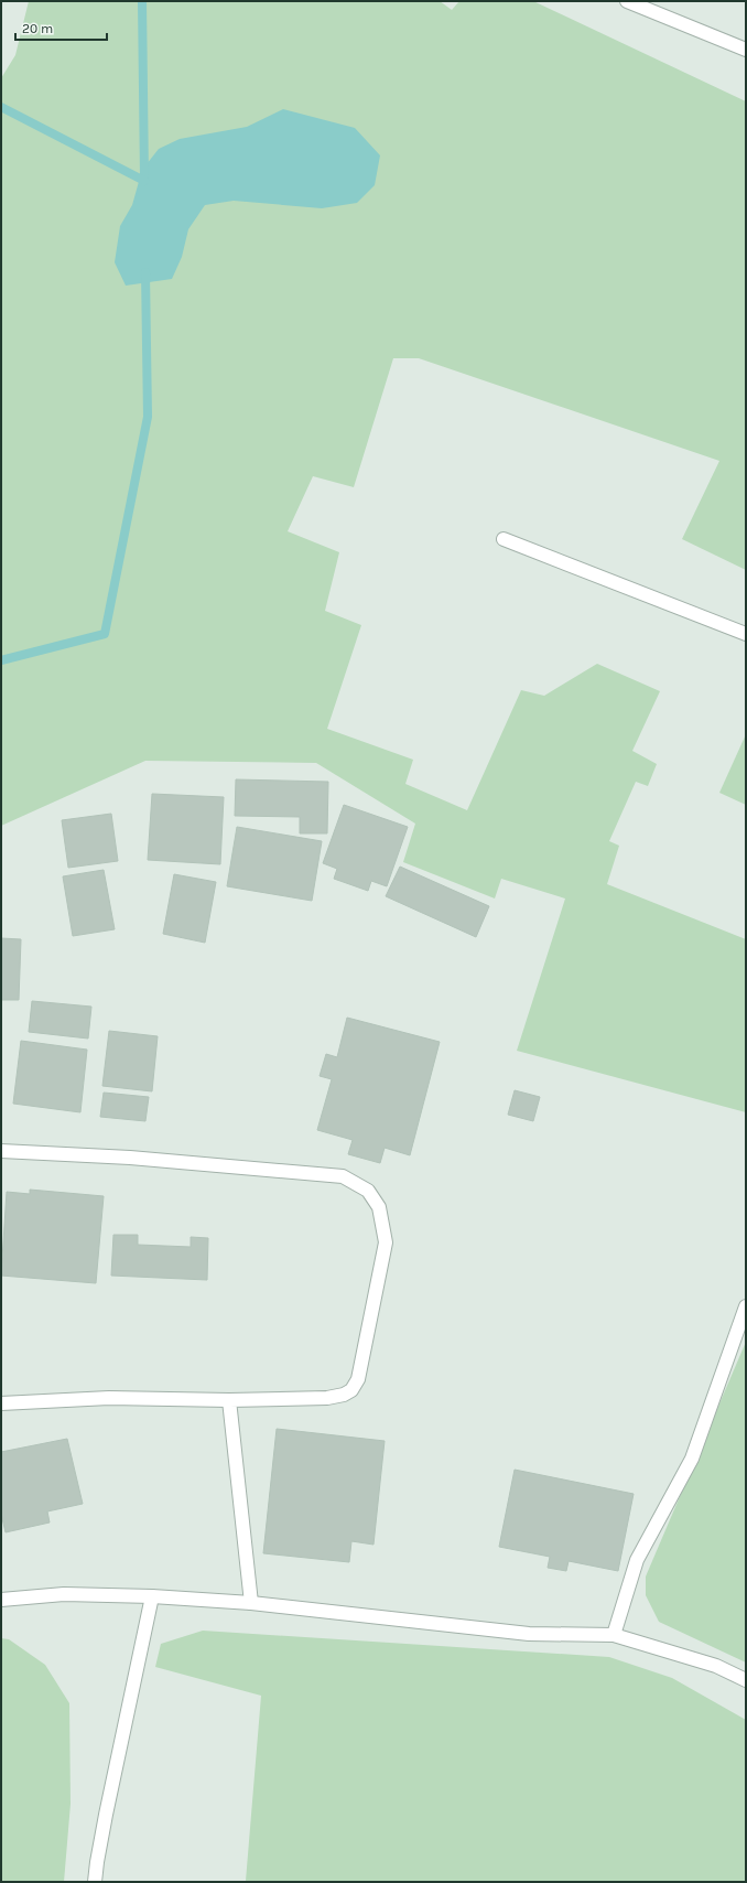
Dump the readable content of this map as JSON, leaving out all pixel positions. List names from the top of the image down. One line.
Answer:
{"scale_bar":"20 m"}
